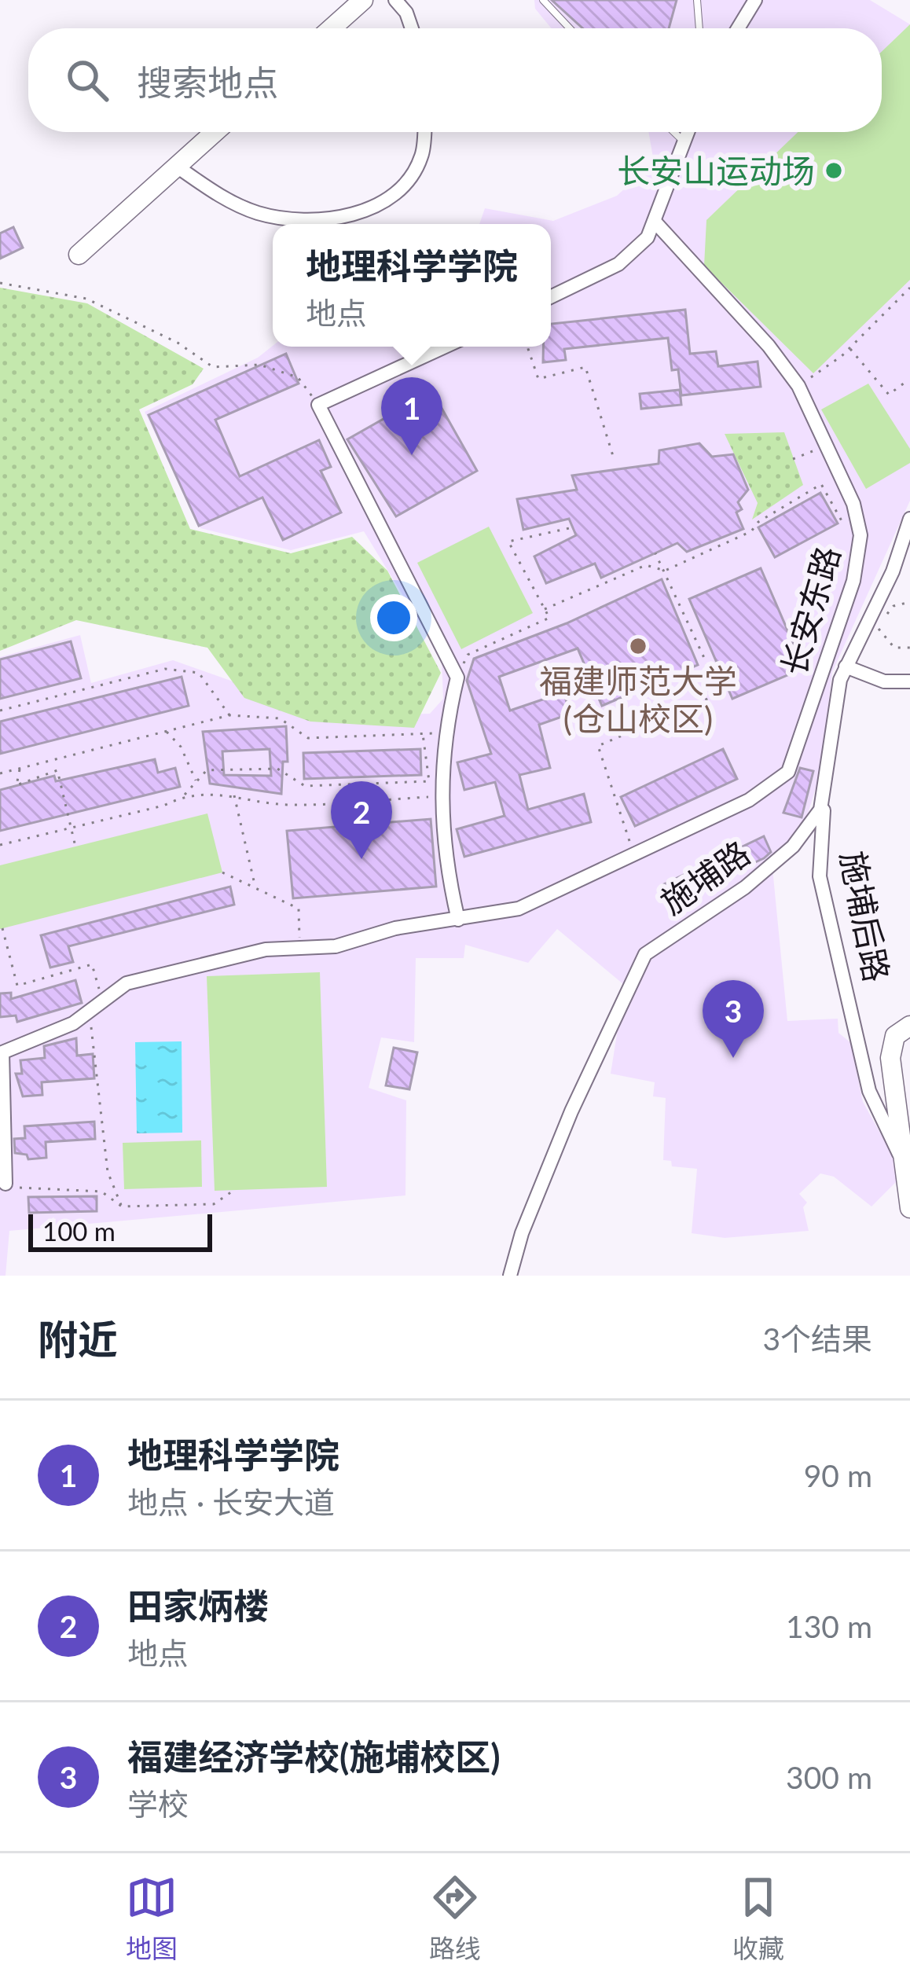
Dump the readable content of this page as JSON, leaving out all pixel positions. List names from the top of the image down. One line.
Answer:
{"streets":{"street":["长安东路","施埔路","施埔后路"]},"crossings":[["施埔路","施埔后路"]],"places":["长安山运动场","福建师范大学 (仓山校区)"],"scale_bar":"100 m","page":{"search":"搜索地点","popup":["地理科学学院","地点"],"pins":["1","2","3"],"scale":"100 m","heading":["附近","3个结果"],"list":[{"mark":"1","name":"地理科学学院","note":"地点 · 长安大道","value":"90 m"},{"mark":"2","name":"田家炳楼","note":"地点","value":"130 m"},{"mark":"3","name":"福建经济学校(施埔校区)","note":"学校","value":"300 m"}],"nav":["地图","路线","收藏"]}}
